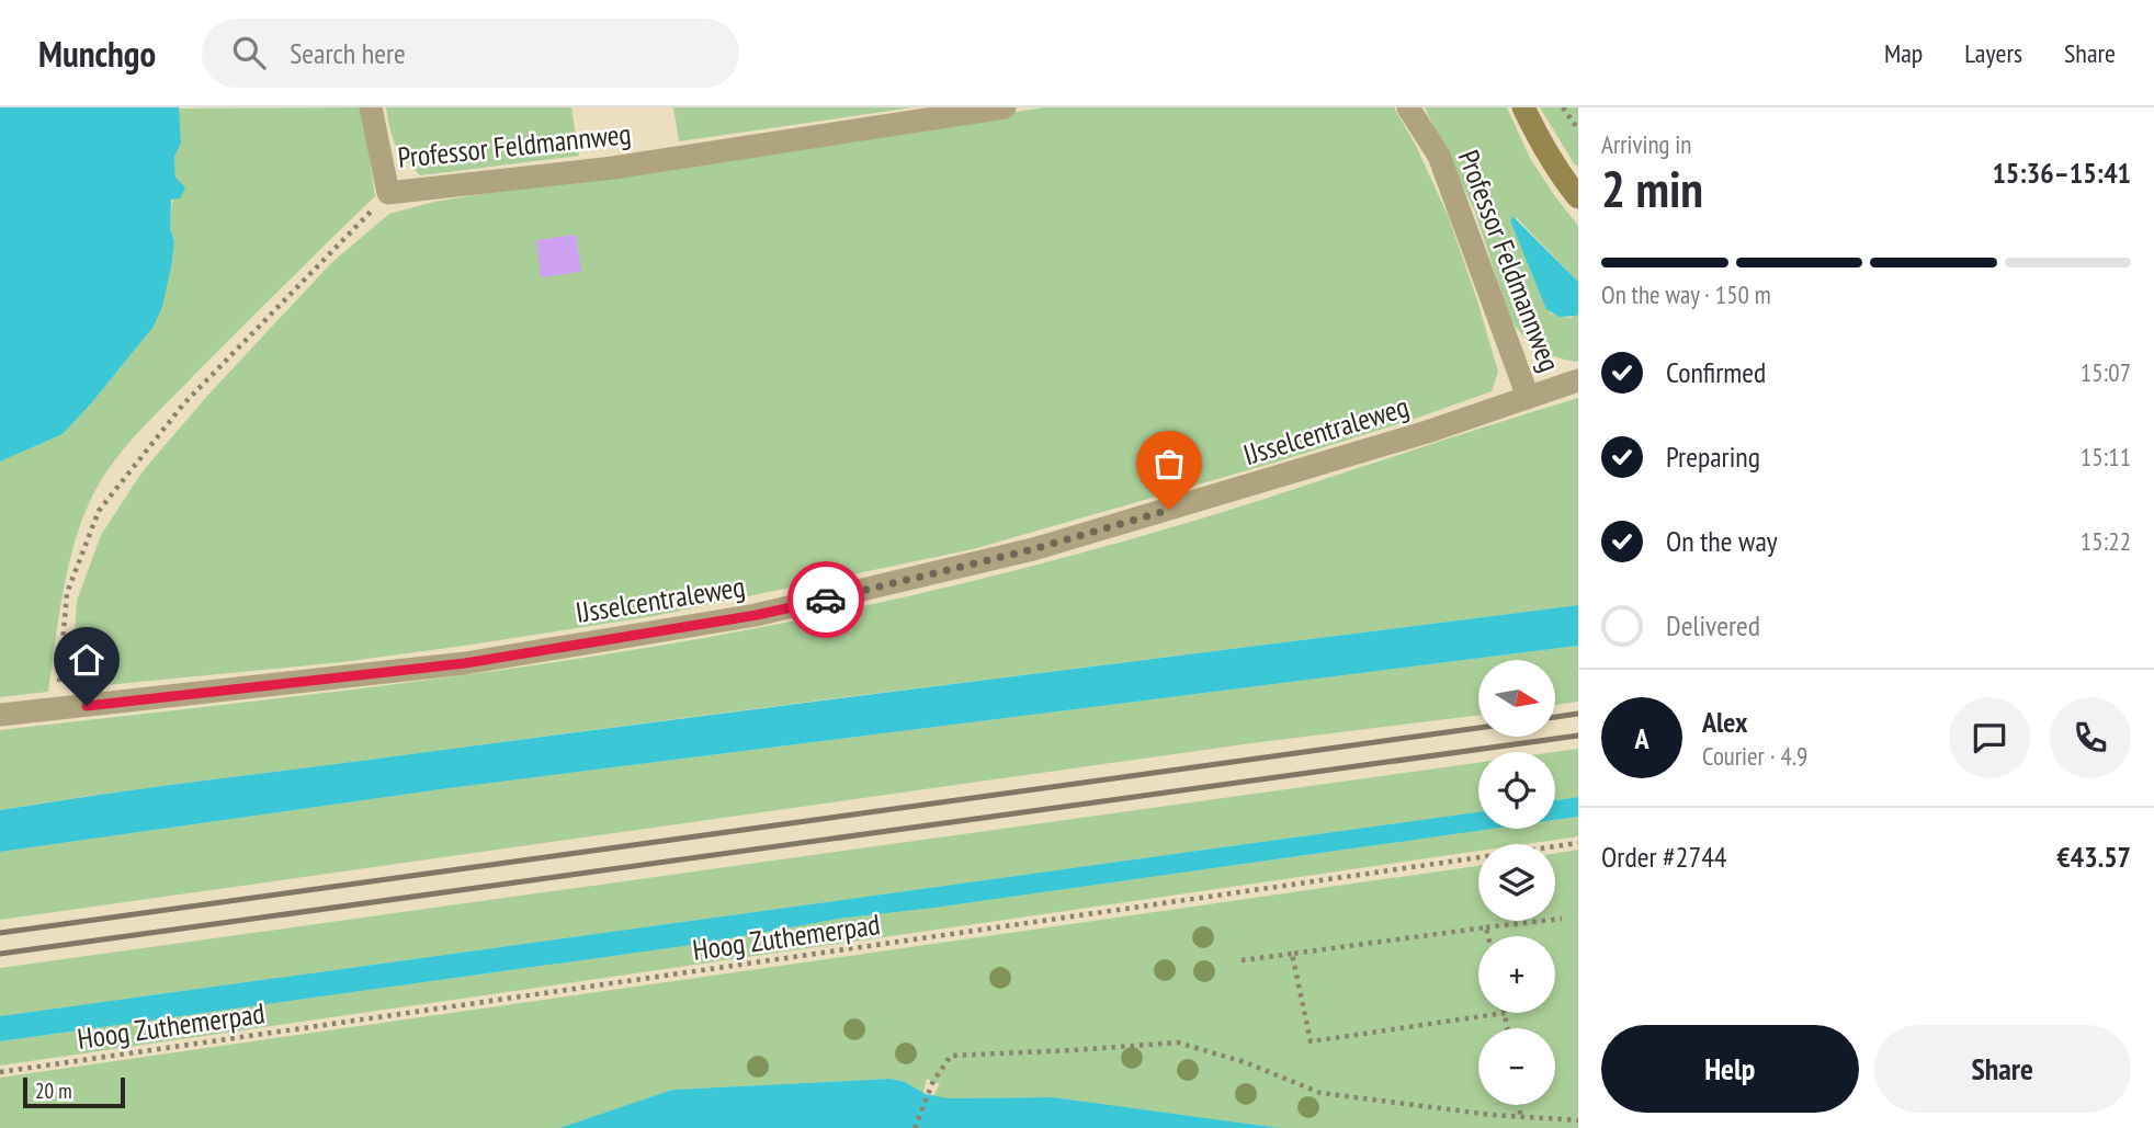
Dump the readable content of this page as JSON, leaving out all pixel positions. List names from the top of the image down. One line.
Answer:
{"streets":{"street":["Professor Feldmannweg","IJsselcentraleweg"],"path":["Hoog Zuthemerpad"]},"crossings":[["Professor Feldmannweg","IJsselcentraleweg"]],"scale_bar":"20 m","north":"right","page":{"header":"Munchgo","search":"Search here","nav":["Map","Layers","Share"],"heading":["2 min","Arriving in","15:36–15:41"],"panel":["Alex","Courier · 4.9","Order #2744","€43.57"],"bar":"On the way · 150 m","list":[["Confirmed","15:07"],["Preparing","15:11"],["On the way","15:22"],"Delivered"],"map_buttons":["+","−"],"round":"A","buttons":["Help","Share"],"scale":"20 m"}}
